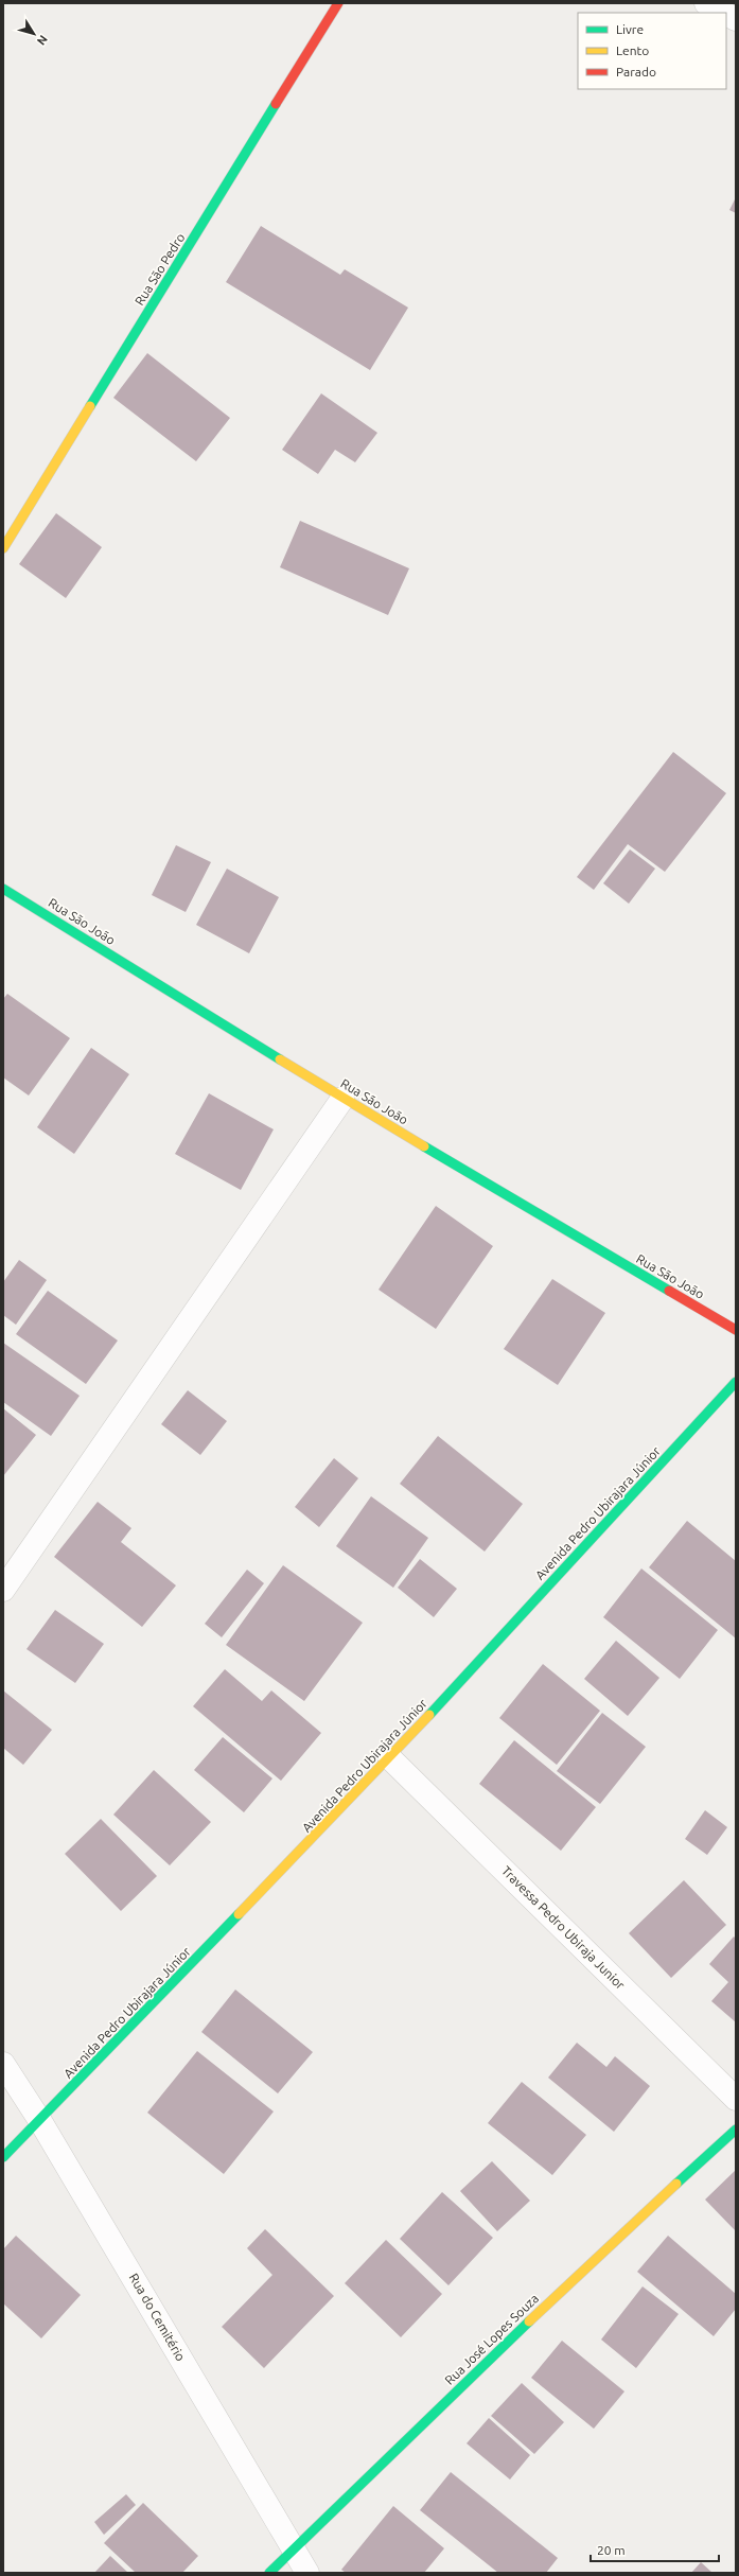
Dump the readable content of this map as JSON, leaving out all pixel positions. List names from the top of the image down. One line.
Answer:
{"streets":{"street":["Rua São Pedro","Rua São João","Avenida Pedro Ubirajara Júnior","Travessa Pedro Ubiraja Junior","Rua do Cemitério","Rua José Lopes Souza"]},"crossings":[["Avenida Pedro Ubirajara Júnior","Travessa Pedro Ubiraja Junior"],["Avenida Pedro Ubirajara Júnior","Rua do Cemitério"],["Rua do Cemitério","Rua José Lopes Souza"]],"legend":["Livre","Lento","Parado"],"scale_bar":"20 m","north":"bottom right"}
